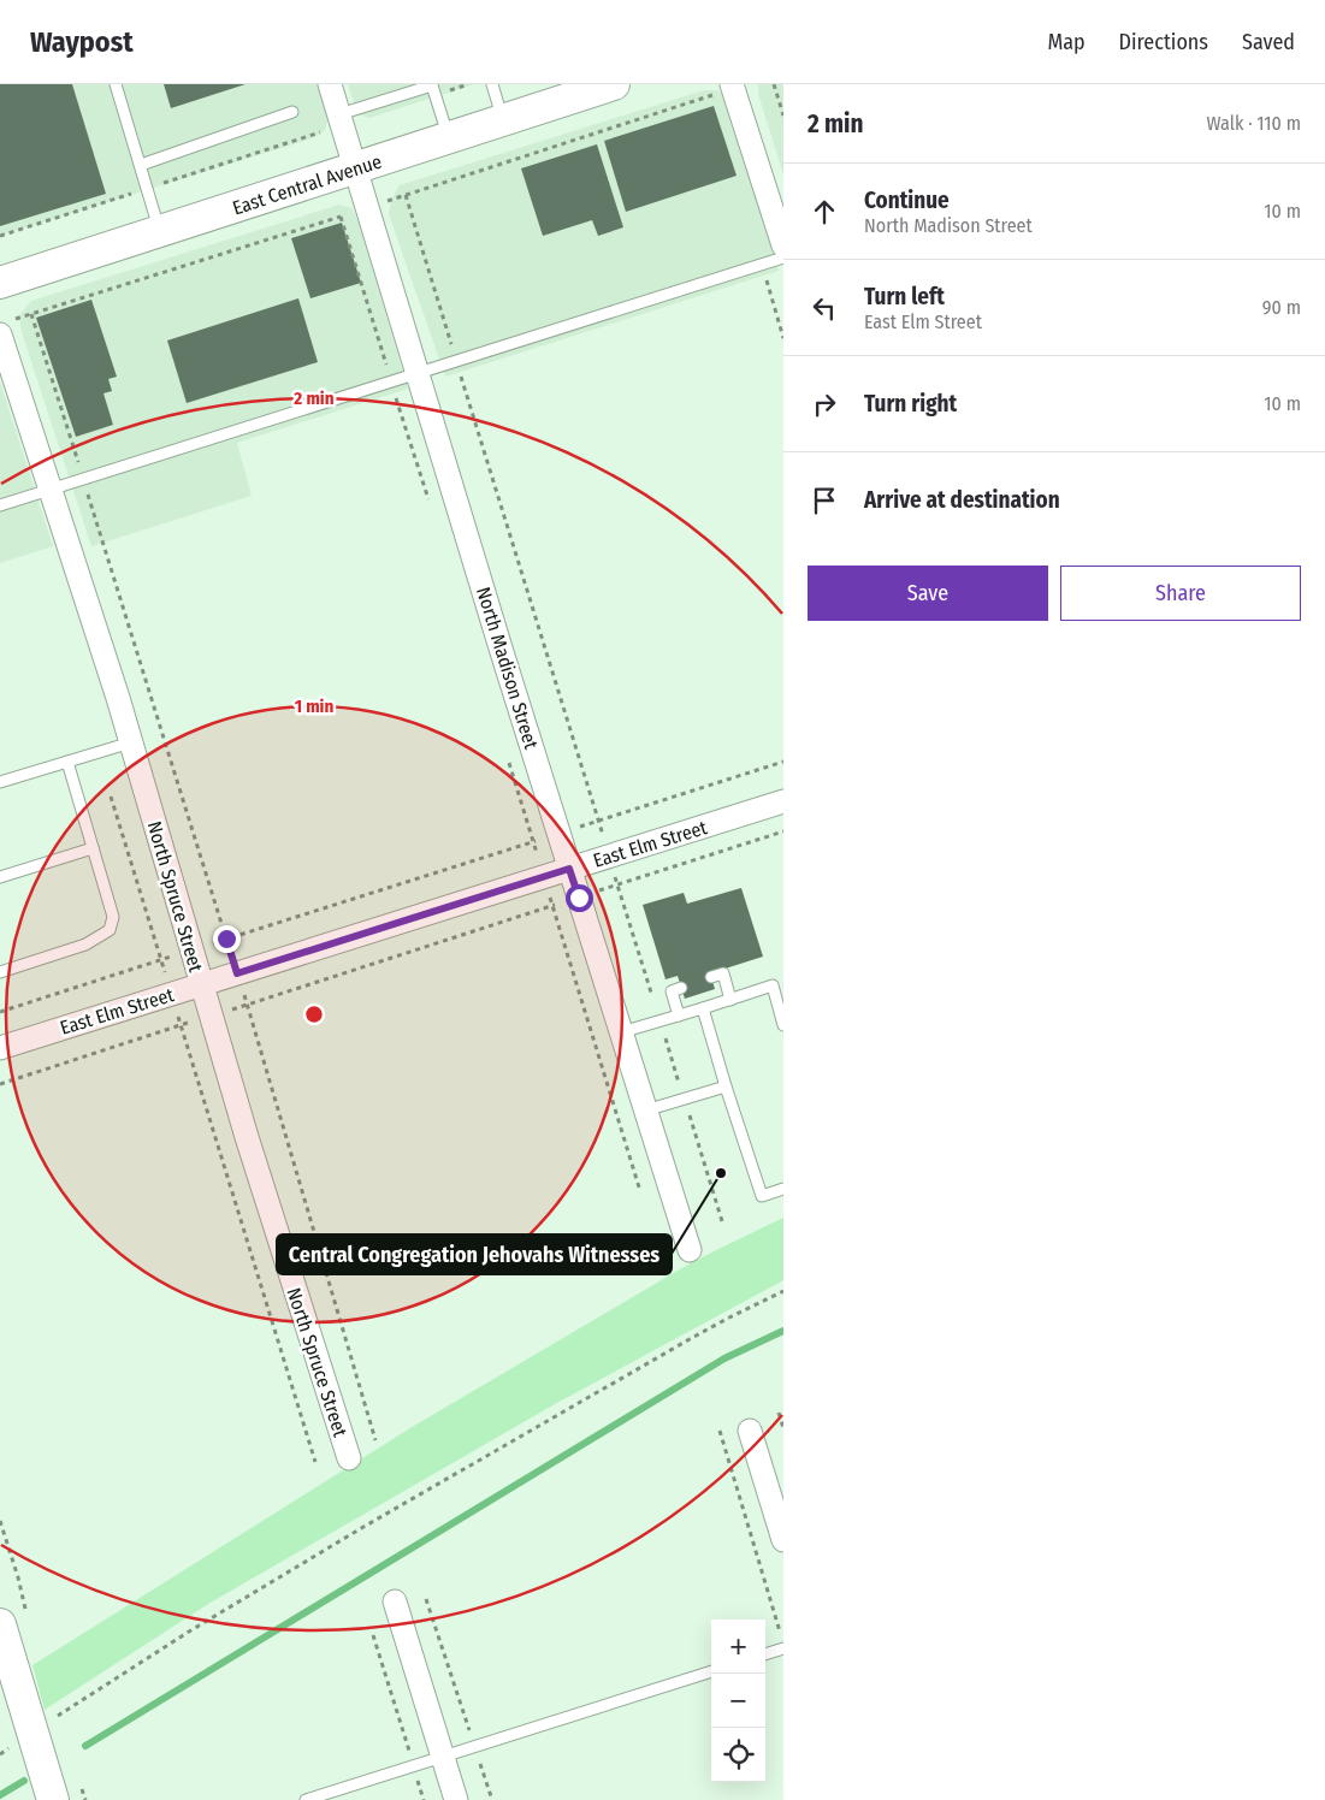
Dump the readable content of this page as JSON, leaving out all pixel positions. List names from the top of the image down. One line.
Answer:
{"streets":{"main road":["East Central Avenue"],"street":["North Madison Street","East Elm Street","North Spruce Street"]},"crossings":[["East Central Avenue","North Madison Street"],["North Madison Street","East Elm Street"],["East Elm Street","North Spruce Street"]],"places":["Central Congregation Jehovahs Witnesses"],"page":{"header":"Waypost","nav":["Map","Directions","Saved"],"heading":["2 min","Walk · 110 m"],"list":[["Continue","North Madison Street","10 m"],["Turn left","East Elm Street","90 m"],["Turn right","10 m"],"Arrive at destination"],"buttons":["Save","Share"],"map_buttons":["+","−"]},"rings":["2 min","1 min"]}
